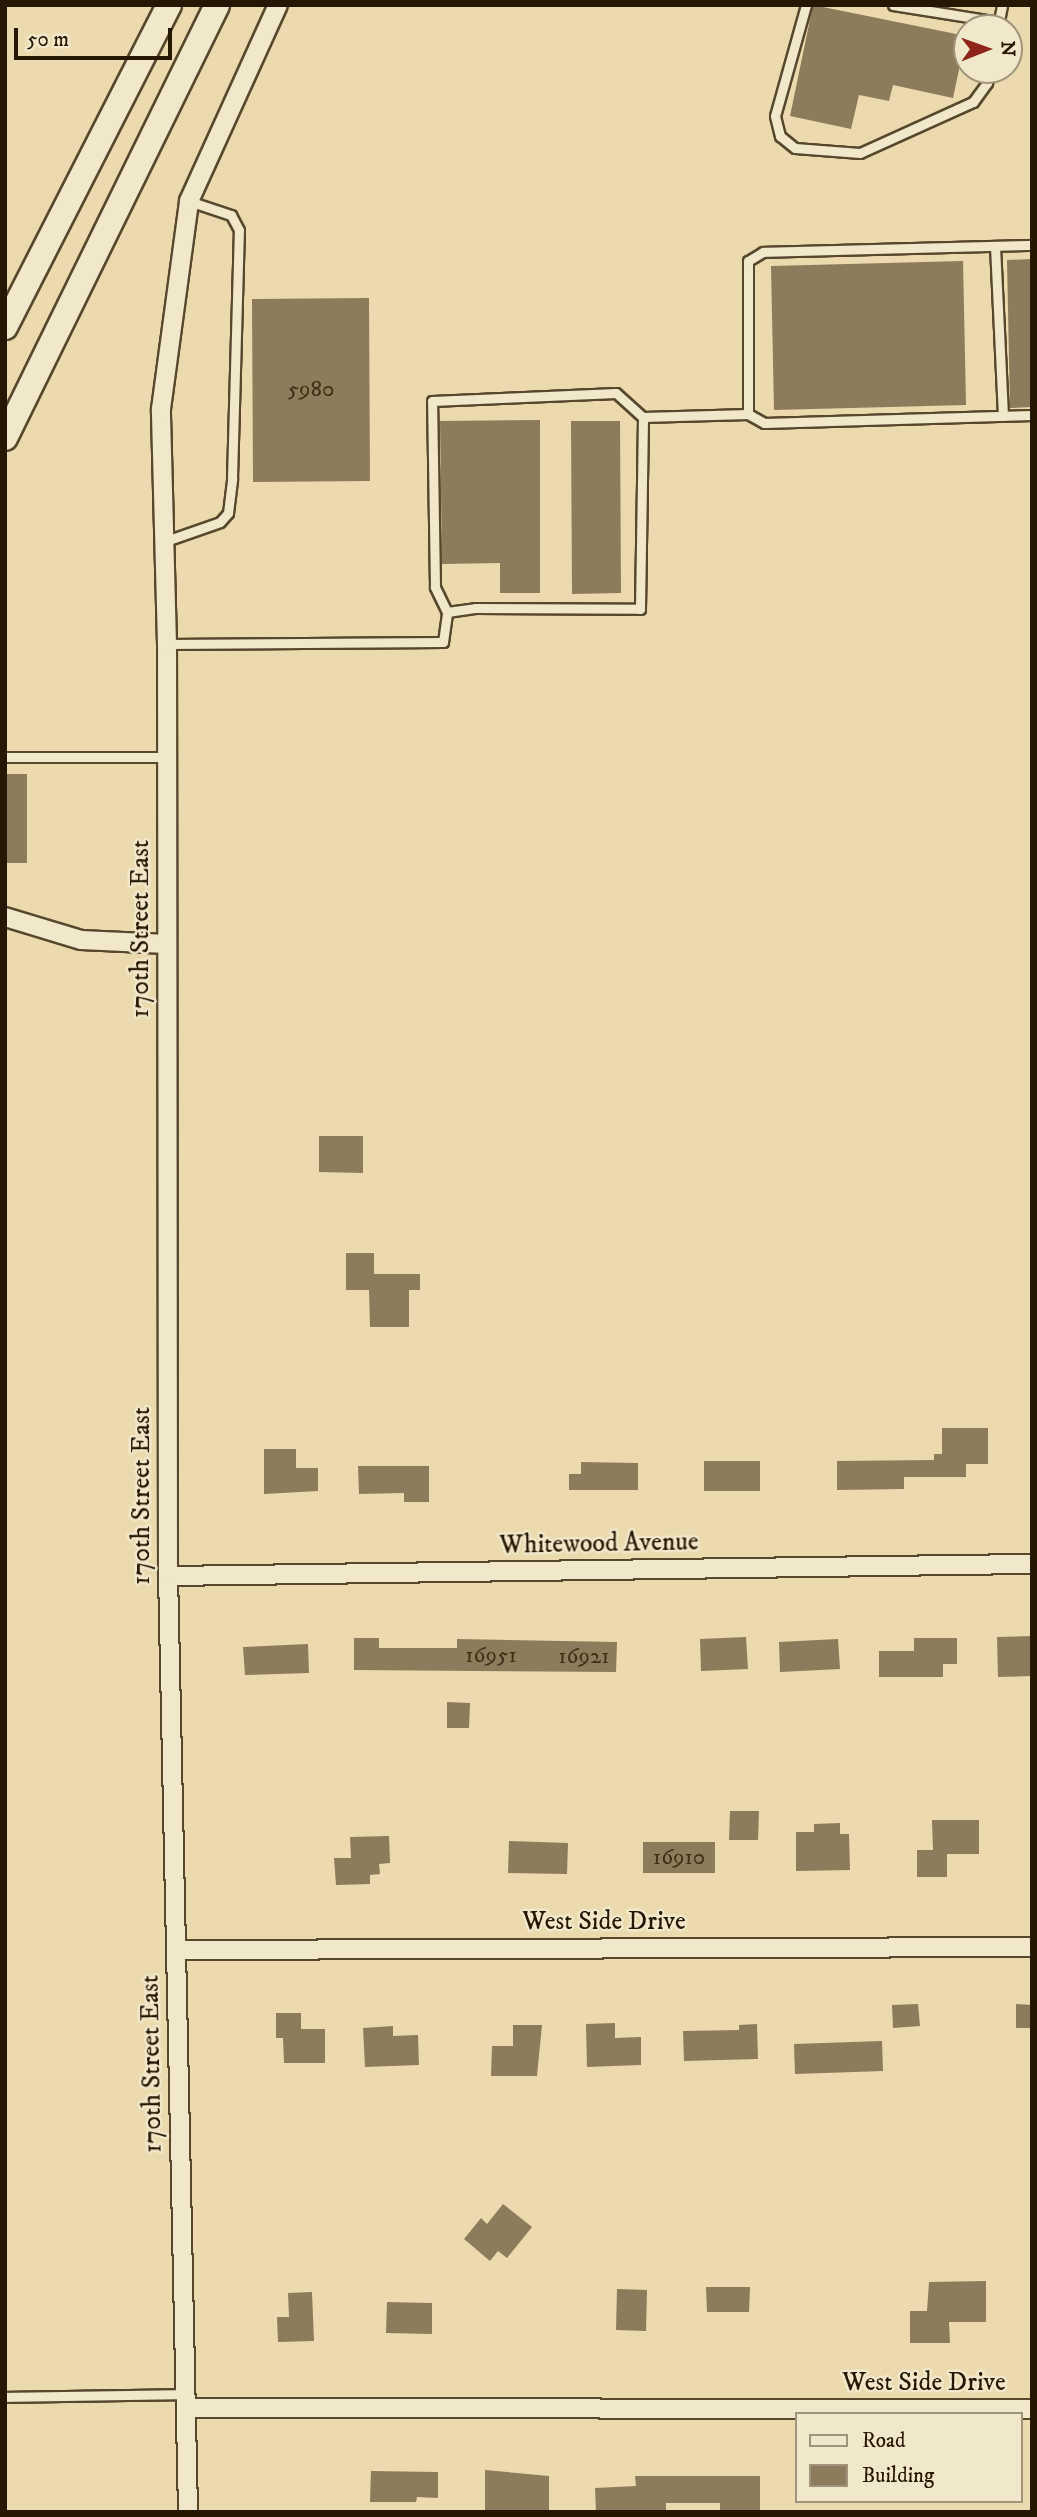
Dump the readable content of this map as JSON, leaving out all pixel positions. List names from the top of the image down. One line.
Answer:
{"streets":{"street":["170th Street East","Whitewood Avenue","West Side Drive"]},"crossings":[["170th Street East","Whitewood Avenue"],["170th Street East","West Side Drive"]],"house_numbers":["5980","16951","16921","16910"],"legend":["Road","Building"],"scale_bar":"50 m","north":"right"}
